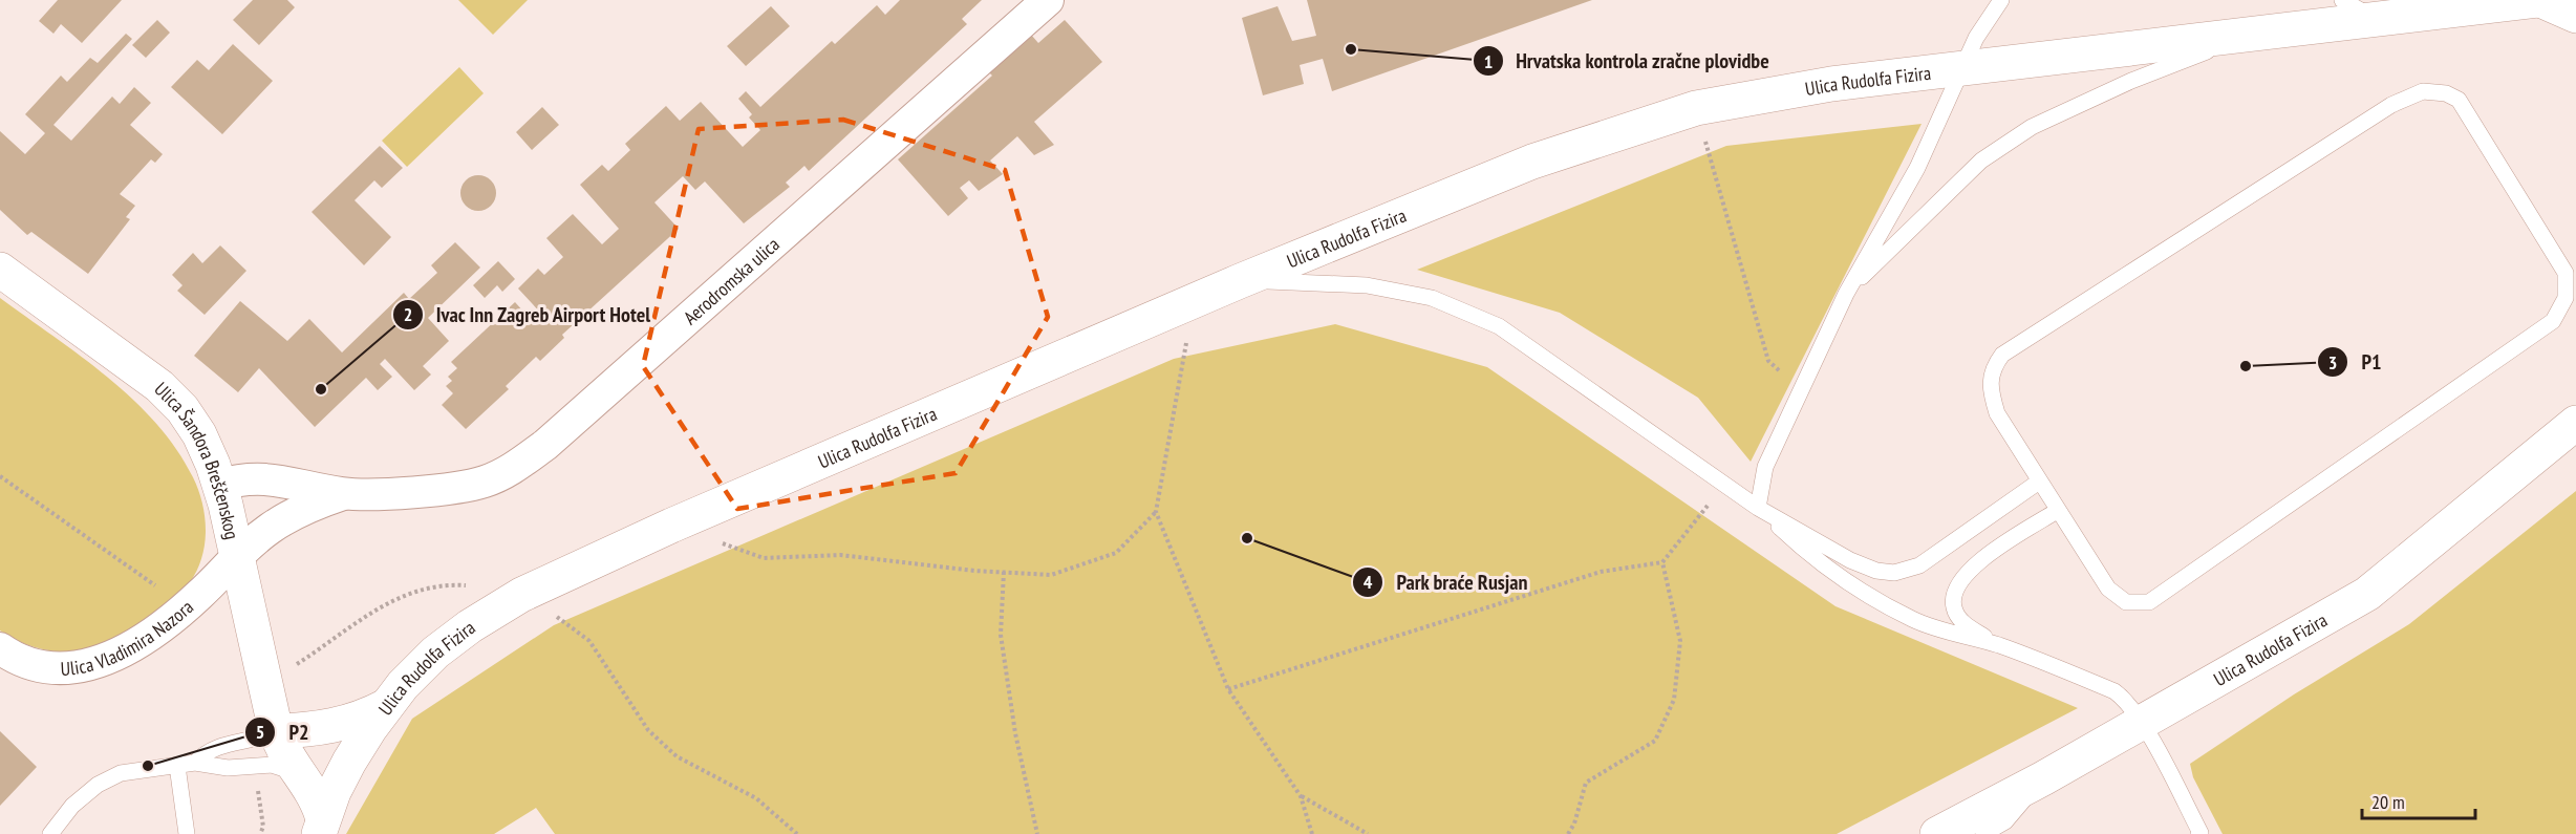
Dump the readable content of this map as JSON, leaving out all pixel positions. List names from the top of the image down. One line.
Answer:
{"streets":{"street":["Ulica Rudolfa Fizira","Aerodromska ulica","Ulica Šandora Breščenskog","Ulica Vladimira Nazora"]},"crossings":[["Ulica Rudolfa Fizira","Ulica Šandora Breščenskog"],["Aerodromska ulica","Ulica Šandora Breščenskog"],["Aerodromska ulica","Ulica Vladimira Nazora"],["Ulica Šandora Breščenskog","Ulica Vladimira Nazora"]],"places":["Hrvatska kontrola zračne plovidbe","P1","Ivac Inn Zagreb Airport Hotel","Park braće Rusjan","P2"],"scale_bar":"20 m"}
